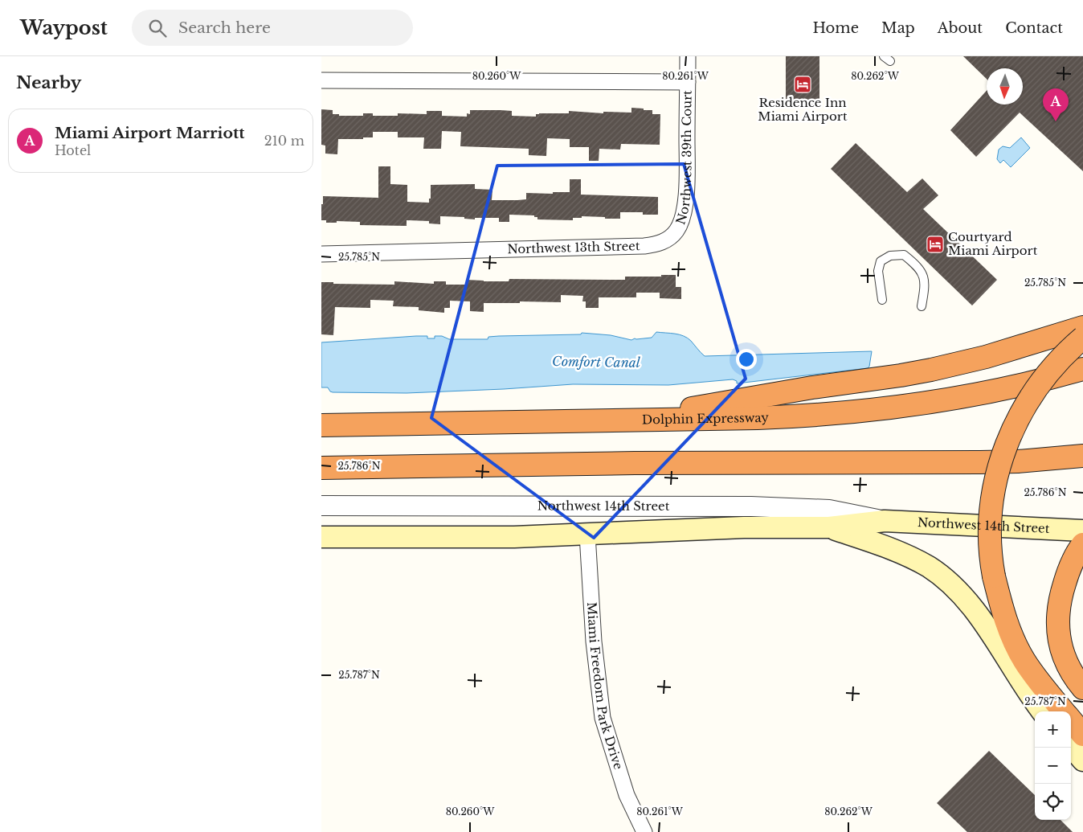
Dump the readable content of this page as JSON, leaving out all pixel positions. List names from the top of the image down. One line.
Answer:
{"streets":{"highway":["Dolphin Expressway"],"main road":["Northwest 14th Street"],"street":["Northwest 39th Court","Northwest 13th Street","Miami Freedom Park Drive"]},"crossings":[["Northwest 39th Court","Northwest 13th Street"],["Northwest 14th Street","Miami Freedom Park Drive"]],"water":["Comfort Canal"],"places":{"hotel":["Residence Inn Miami Airport","Courtyard Miami Airport"]},"north":"bottom","page":{"header":"Waypost","search":"Search here","nav":["Home","Map","About","Contact"],"heading":"Nearby","pins":"A","list":[{"mark":"A","name":"Miami Airport Marriott","note":"Hotel","value":"210 m"}],"map_buttons":["+","−"]},"coordinates":["80.260°W","80.261°W","80.262°W","25.785°N","25.786°N","25.787°N"]}
